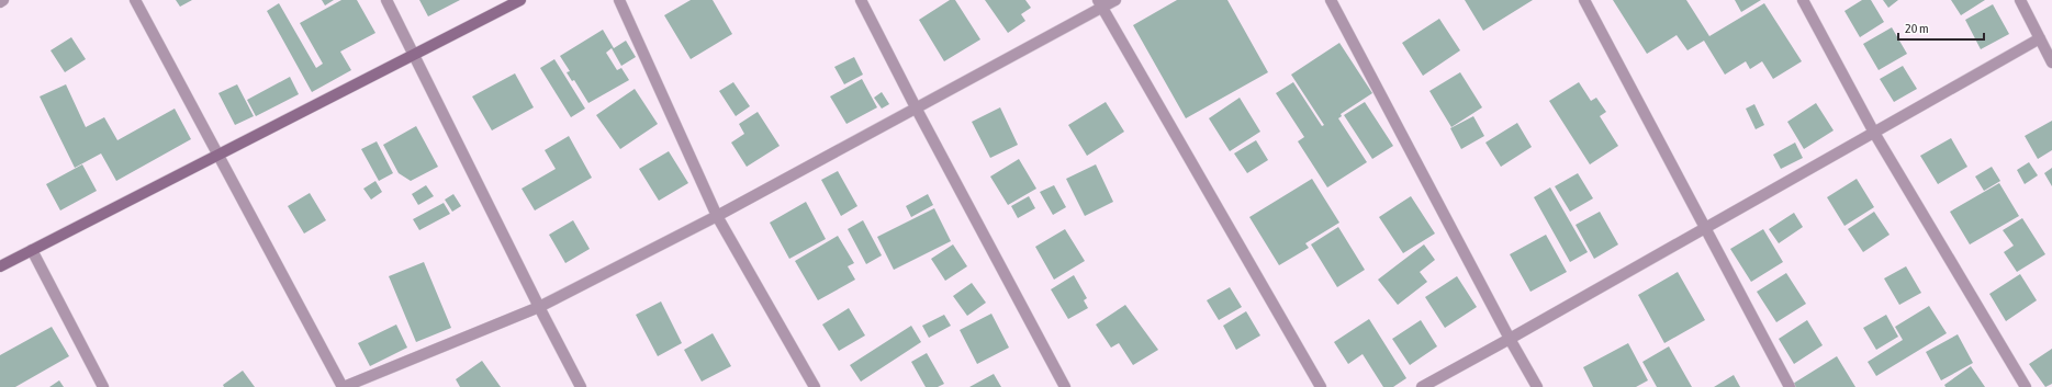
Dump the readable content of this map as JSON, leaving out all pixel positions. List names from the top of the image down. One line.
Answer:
{"scale_bar":"20 m"}
